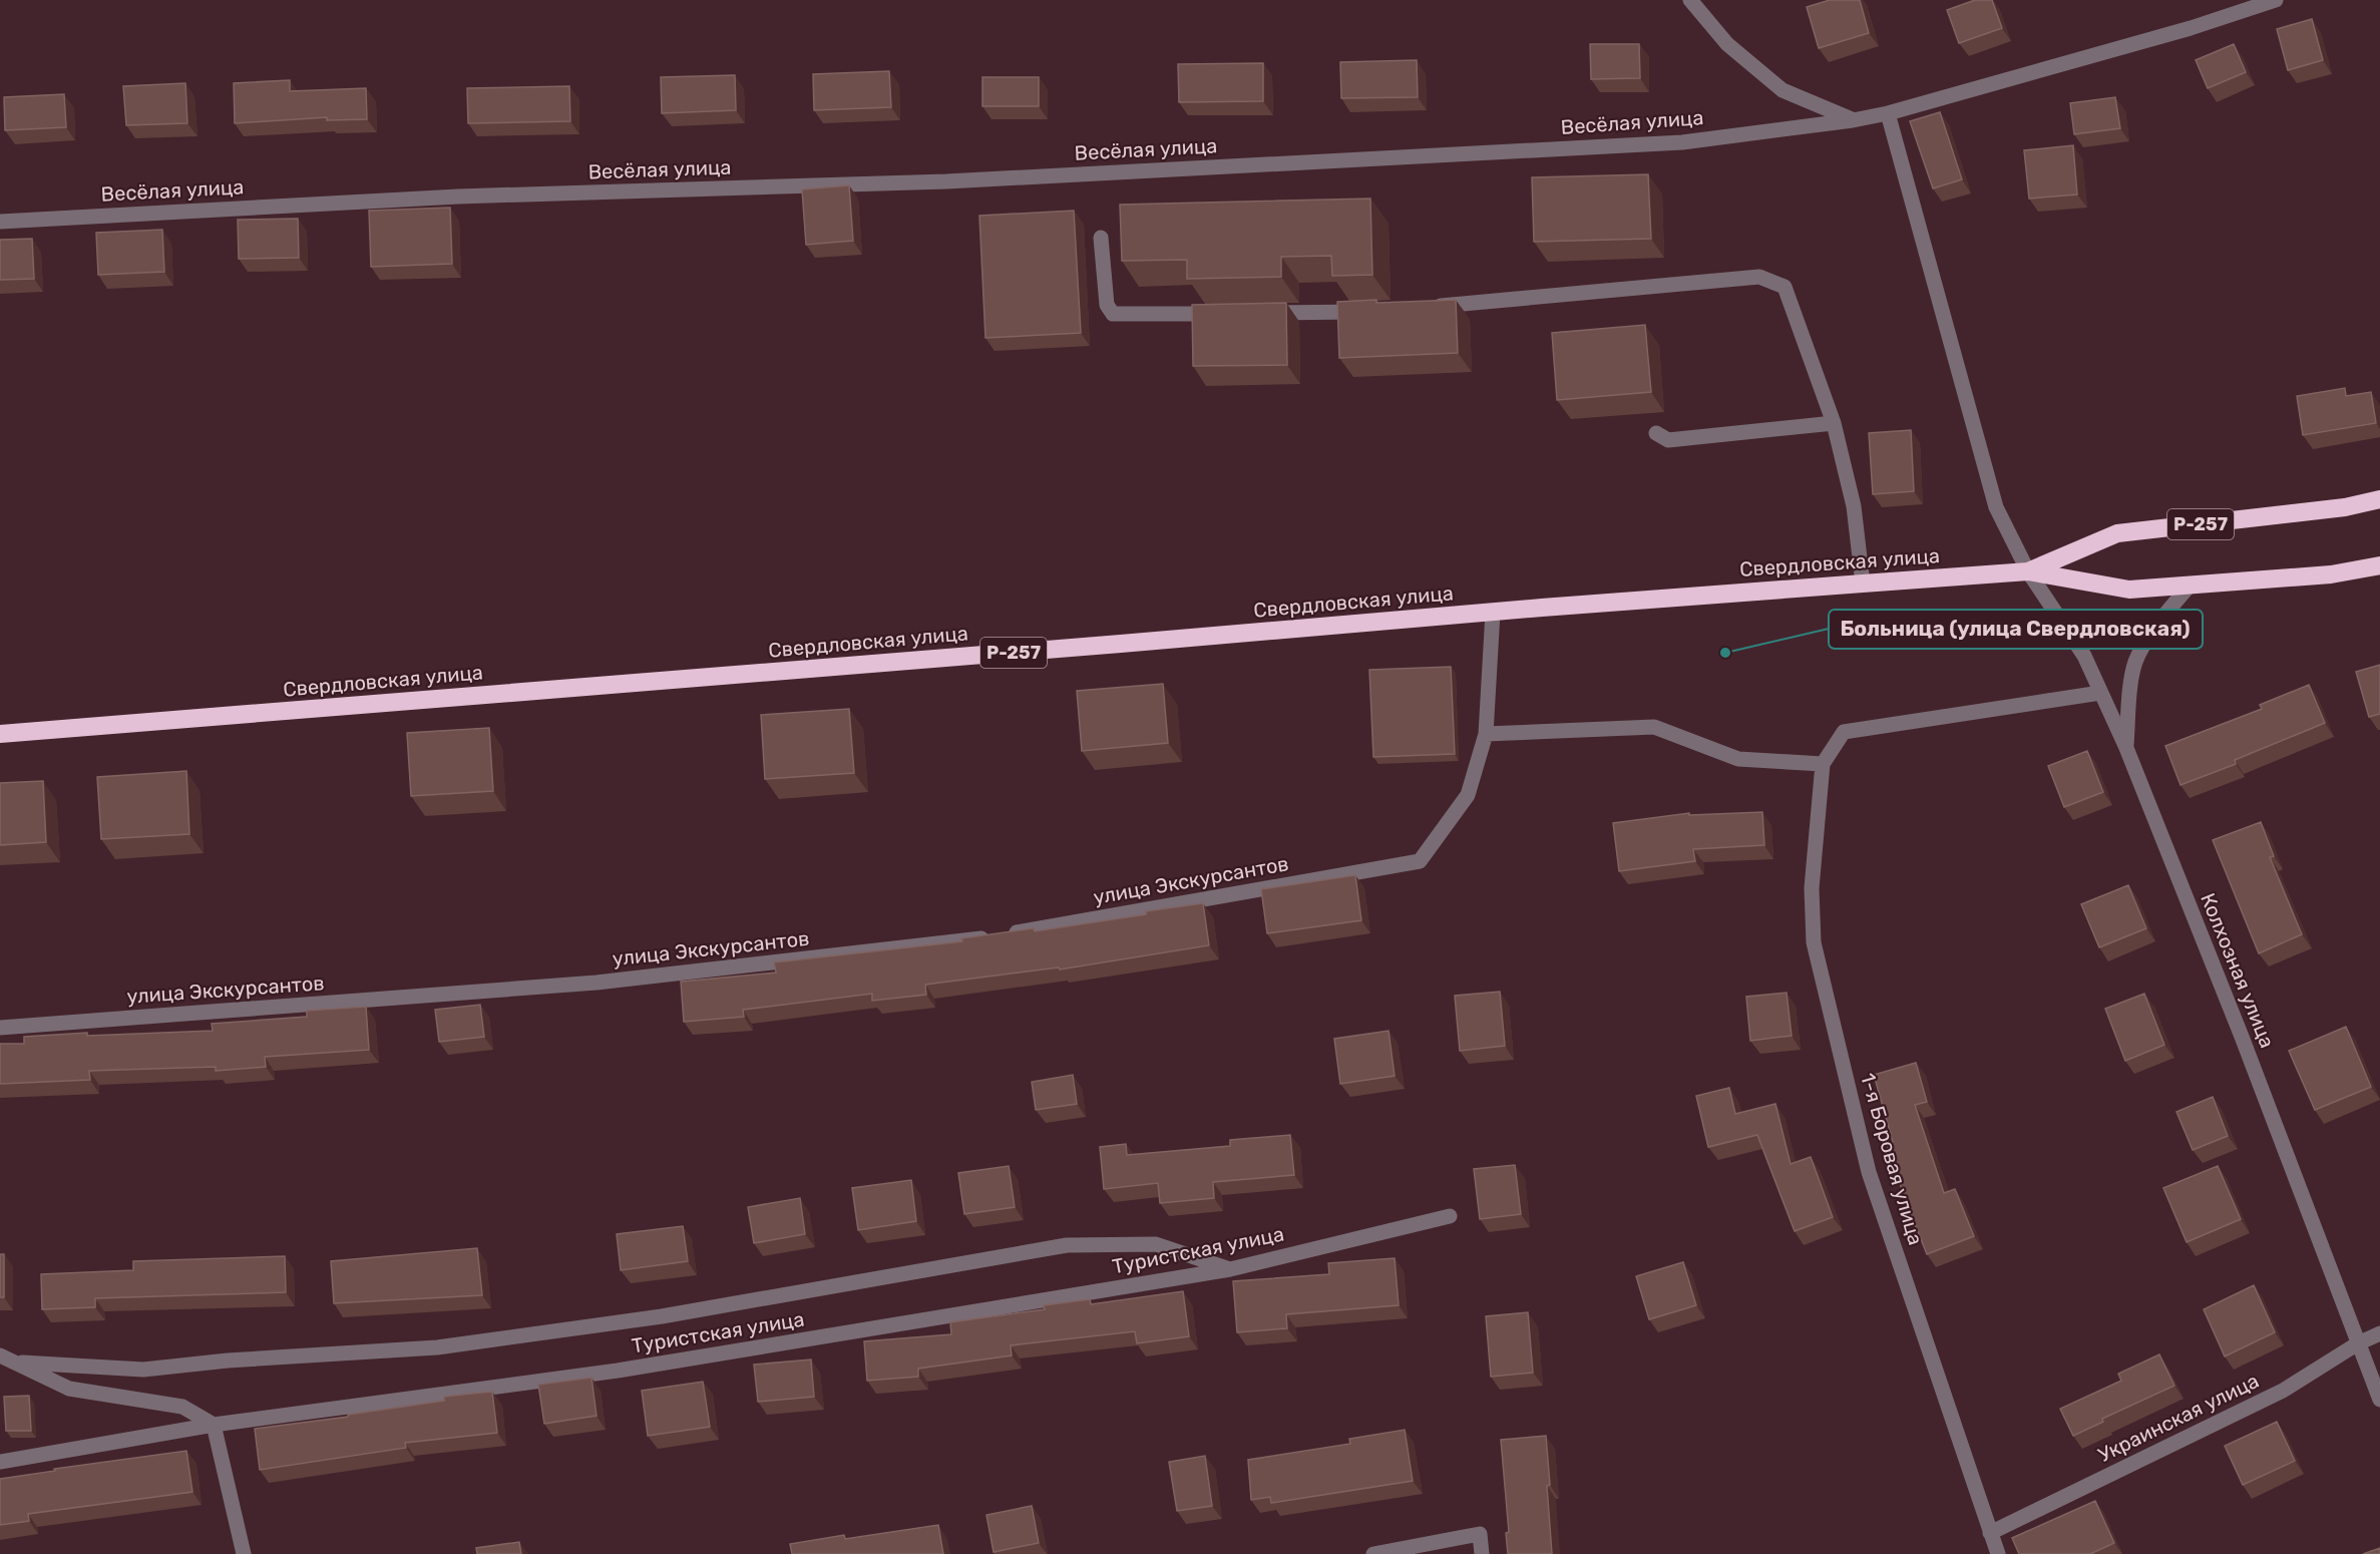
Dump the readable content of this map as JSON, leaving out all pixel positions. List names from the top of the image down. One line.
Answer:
{"streets":{"highway":["Р-257","Свердловская улица"],"street":["Весёлая улица","улица Экскурсантов","Колхозная улица","1-я Боровая улица","Туристская улица","Украинская улица"]},"crossings":[["Весёлая улица","Колхозная улица"],["Свердловская улица","Колхозная улица"],["Колхозная улица","Украинская улица"],["1-я Боровая улица","Украинская улица"]],"places":["Больница (улица Свердловская)"]}
